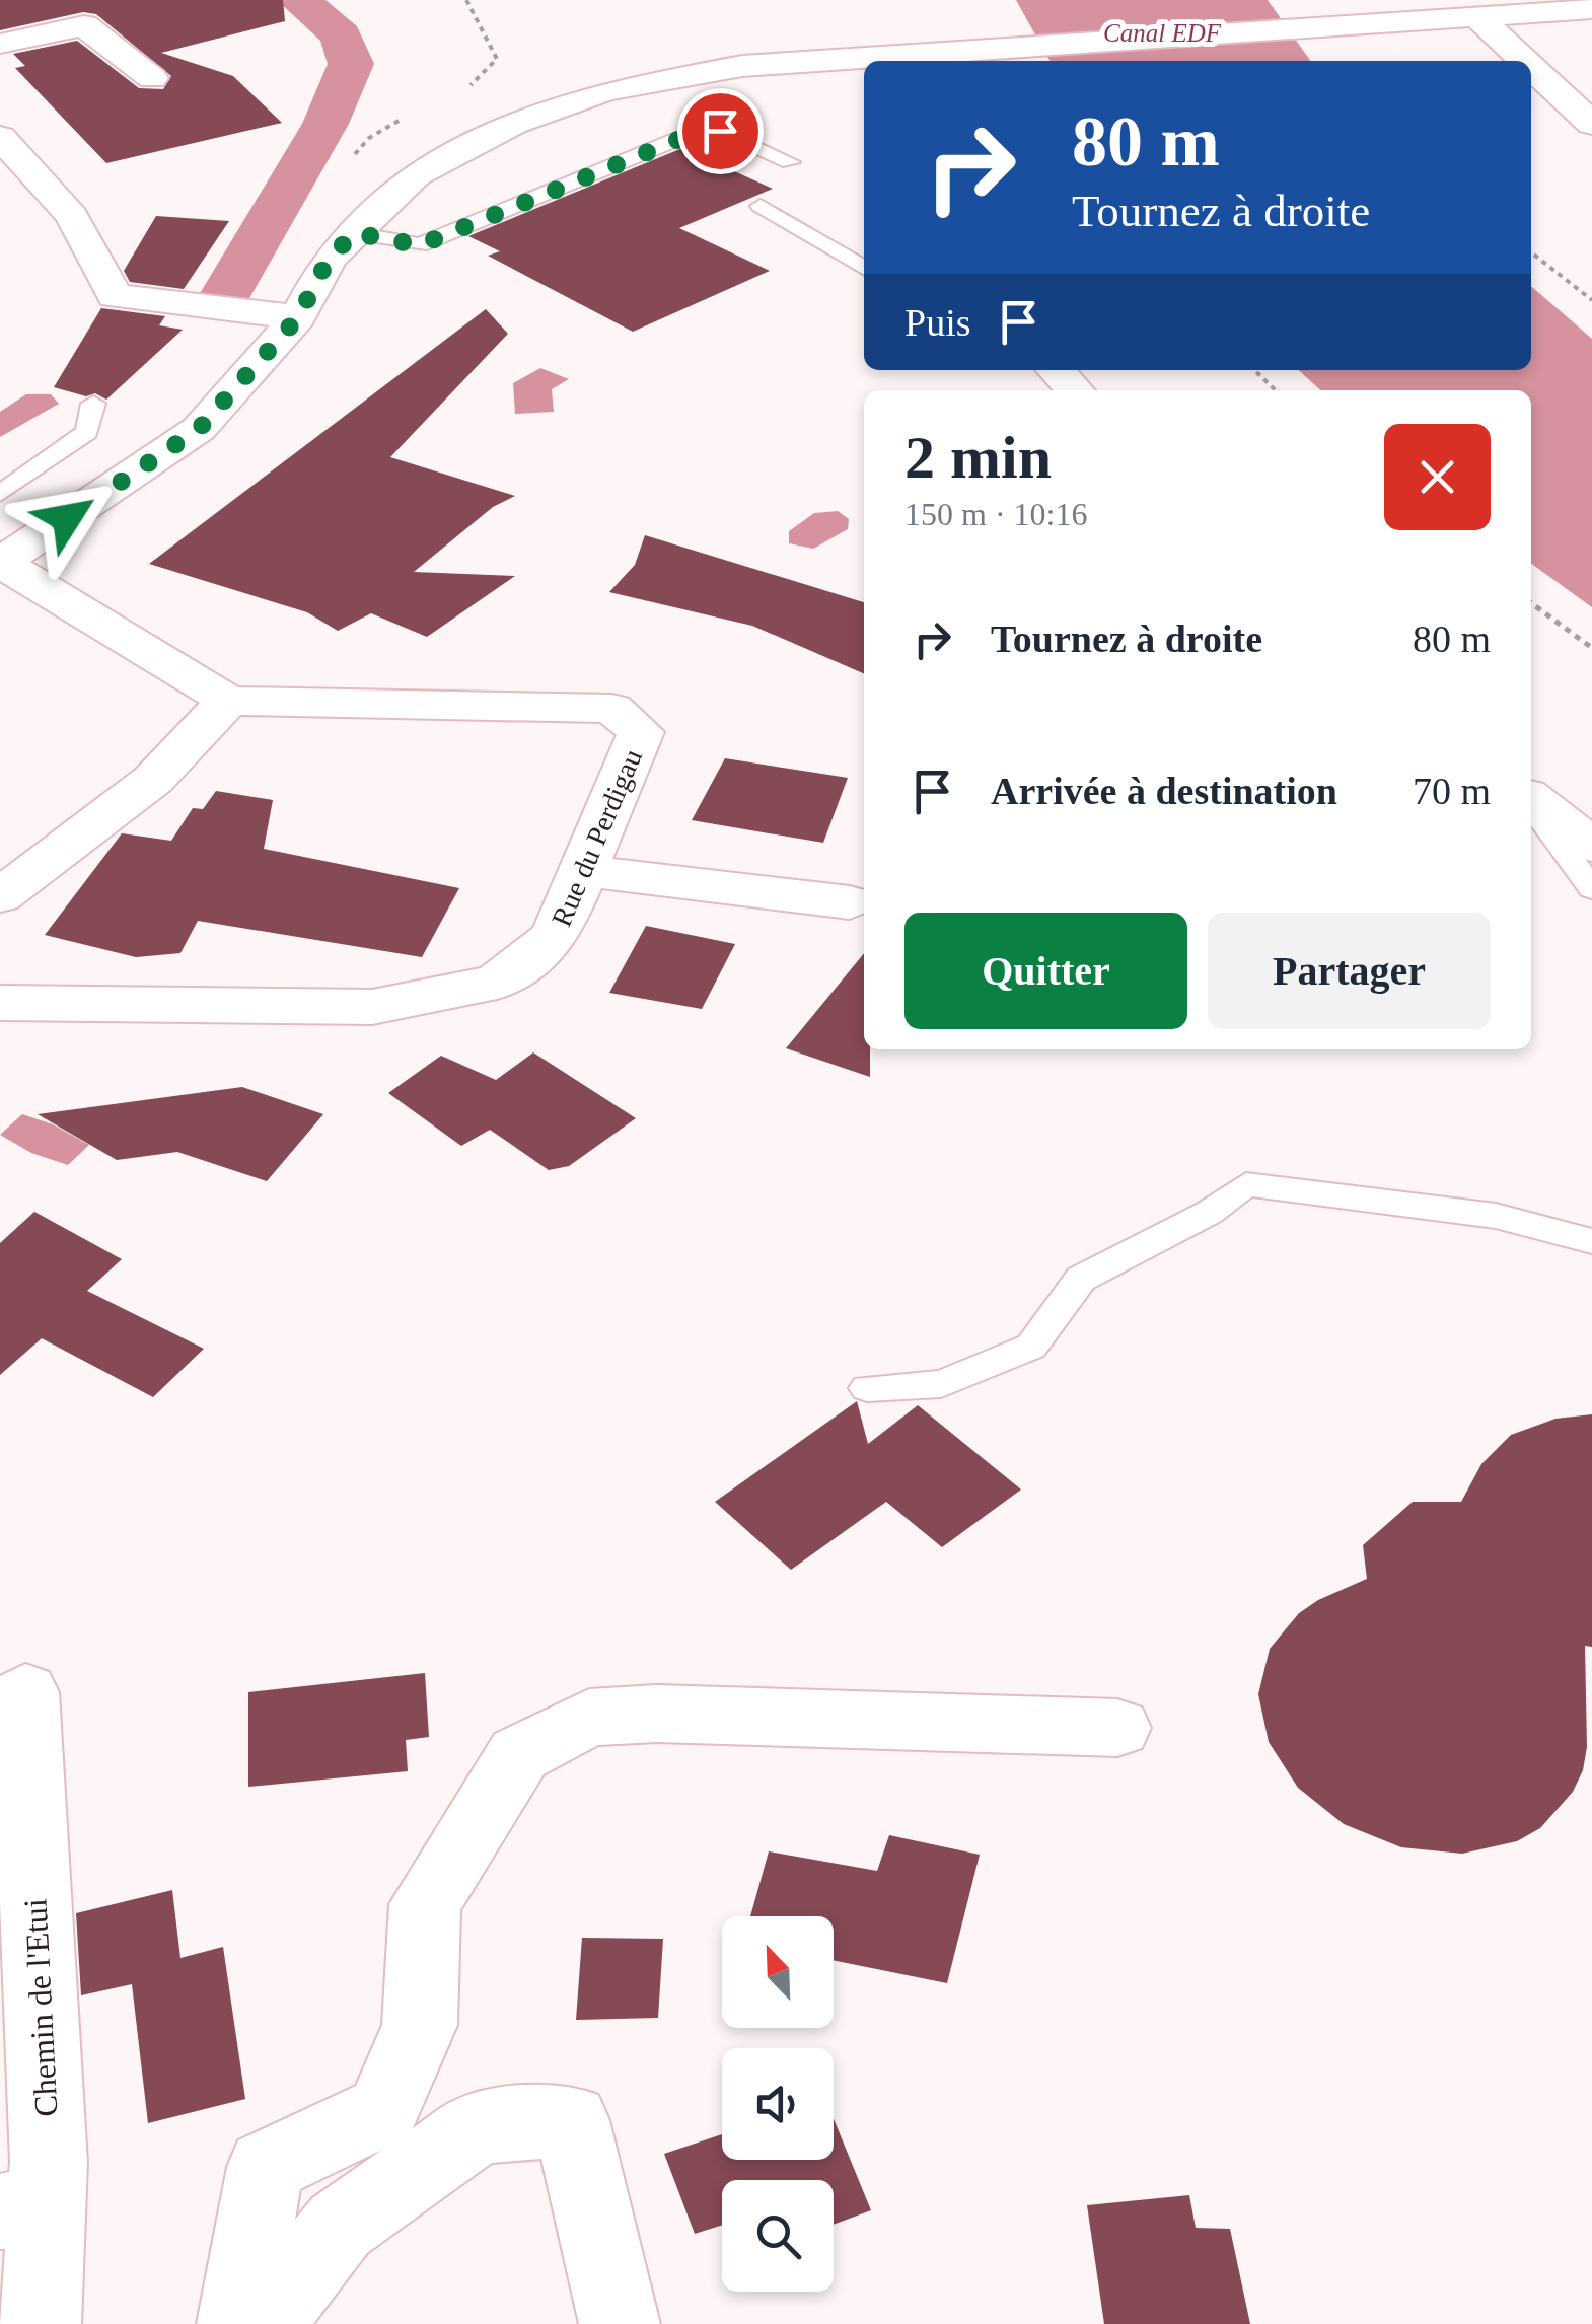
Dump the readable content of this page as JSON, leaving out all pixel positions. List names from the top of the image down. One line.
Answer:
{"streets":{"street":["Rue du Perdigau","Chemin de l'Etui"]},"water":["Canal EDF"],"north":"top left","page":{"turn":["80 m","Tournez à droite"],"then":"Puis","heading":["2 min","150 m · 10:16"],"list":[{"name":"Tournez à droite","value":"80 m"},{"name":"Arrivée à destination","value":"70 m"}],"buttons":["Quitter","Partager"]}}
